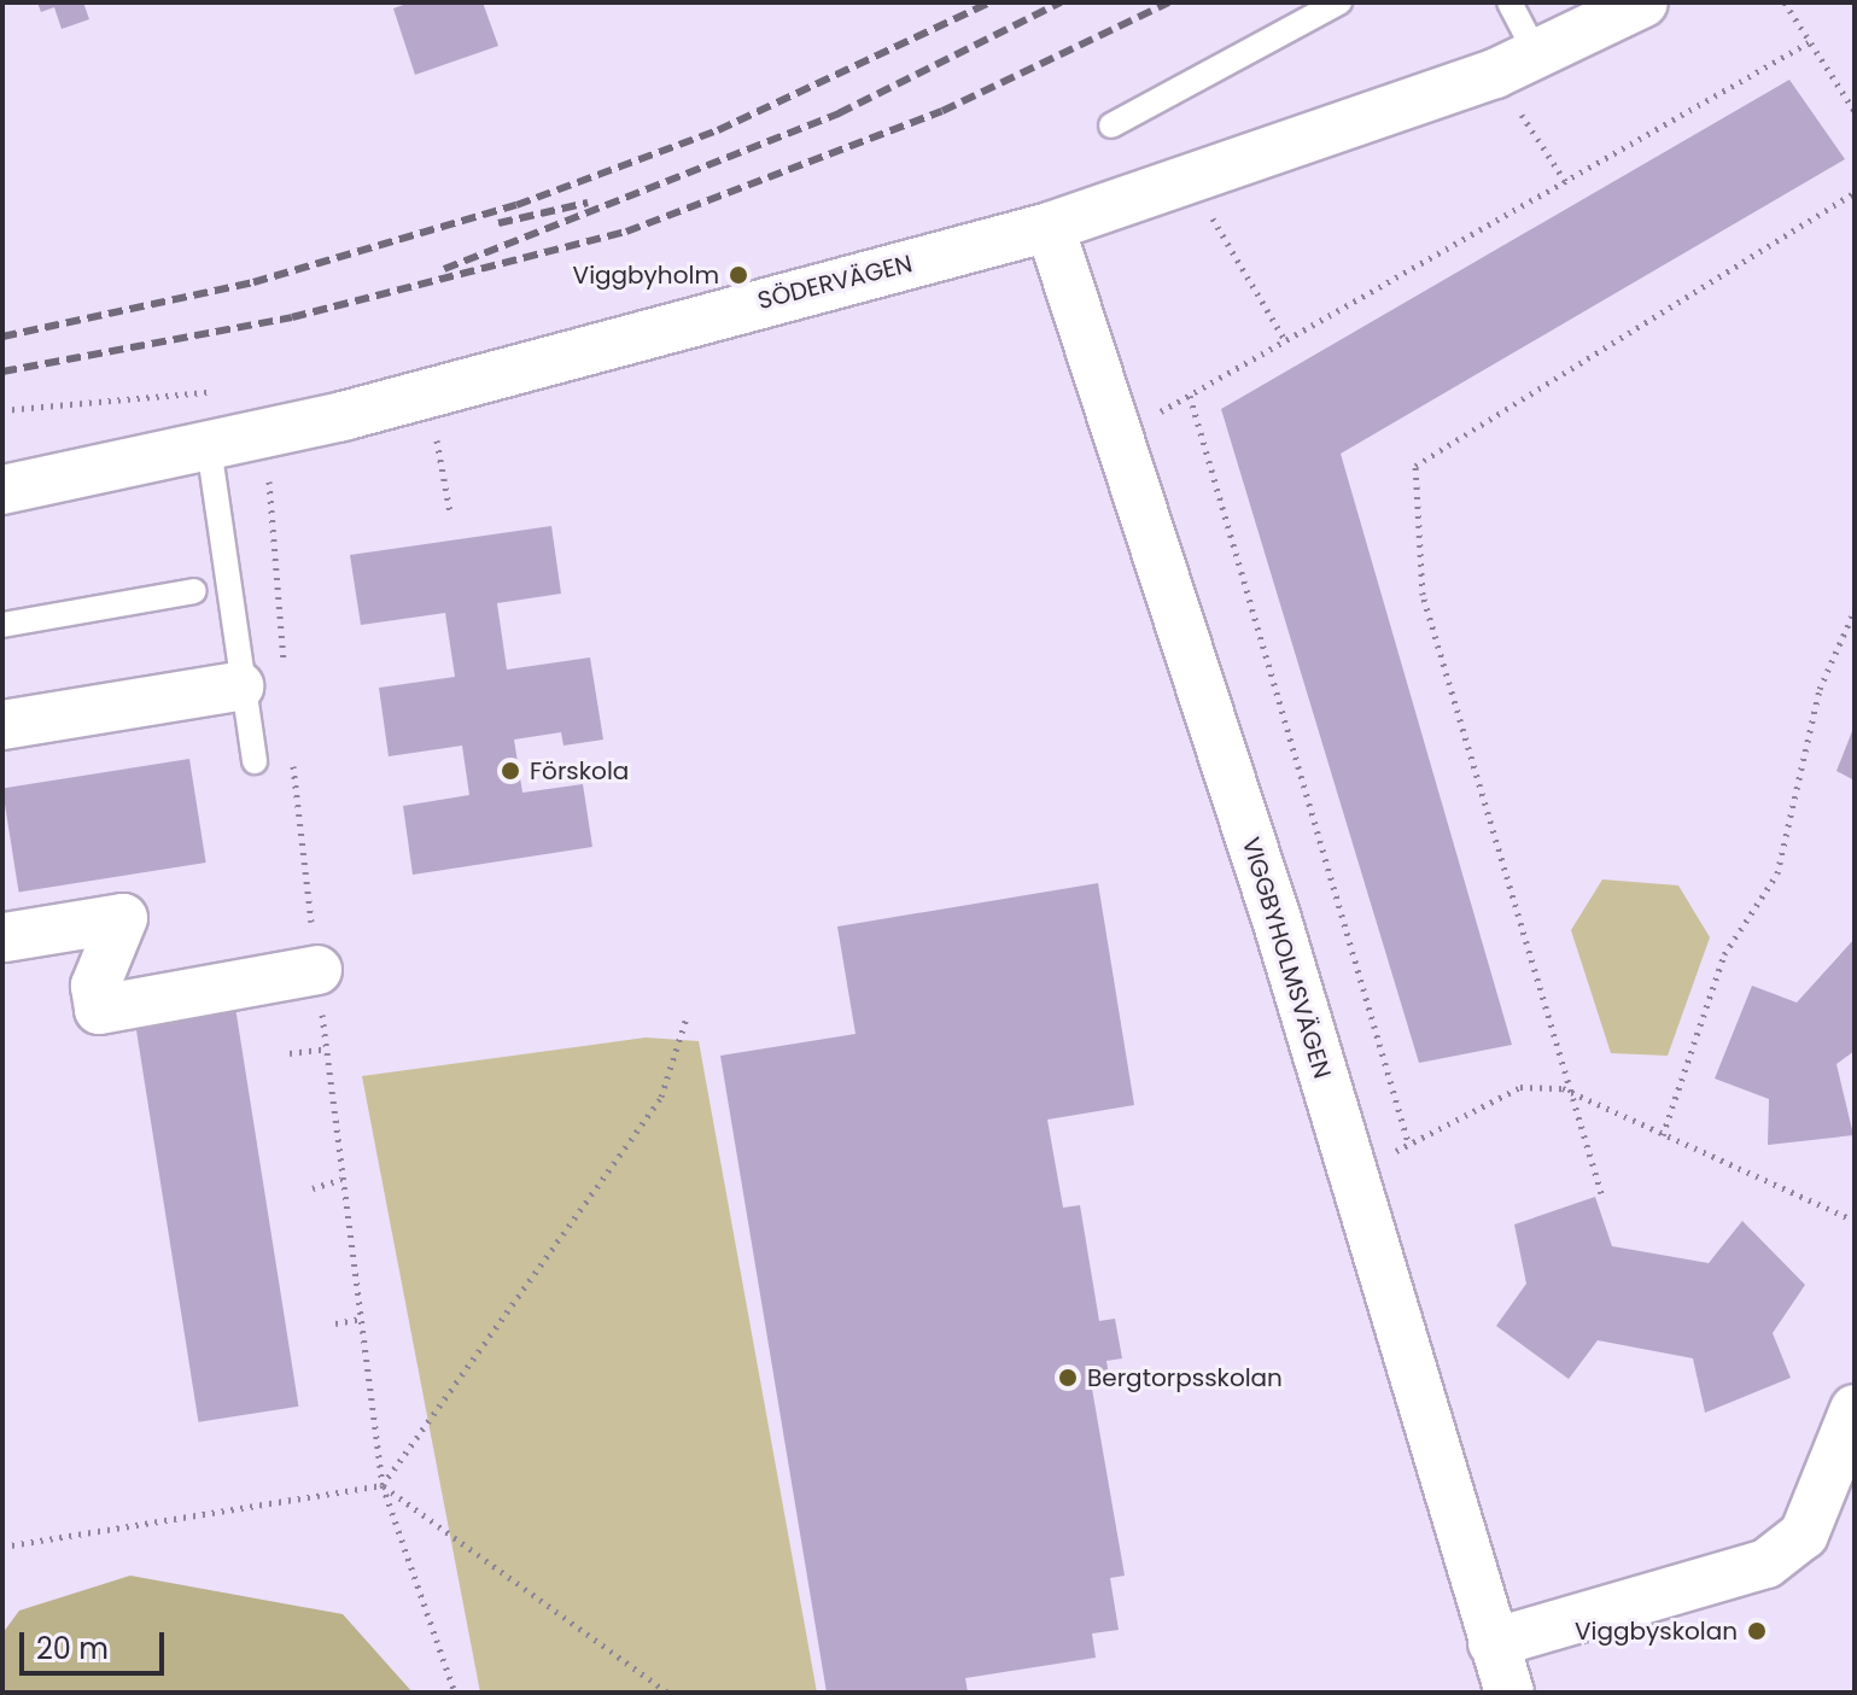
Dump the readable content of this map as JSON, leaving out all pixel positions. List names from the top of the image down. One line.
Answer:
{"streets":{"street":["SÖDERVÄGEN","VIGGBYHOLMSVÄGEN"]},"crossings":[["SÖDERVÄGEN","VIGGBYHOLMSVÄGEN"]],"places":["Viggbyholm","Förskola","Bergtorpsskolan","Viggbyskolan"],"scale_bar":"20 m"}
